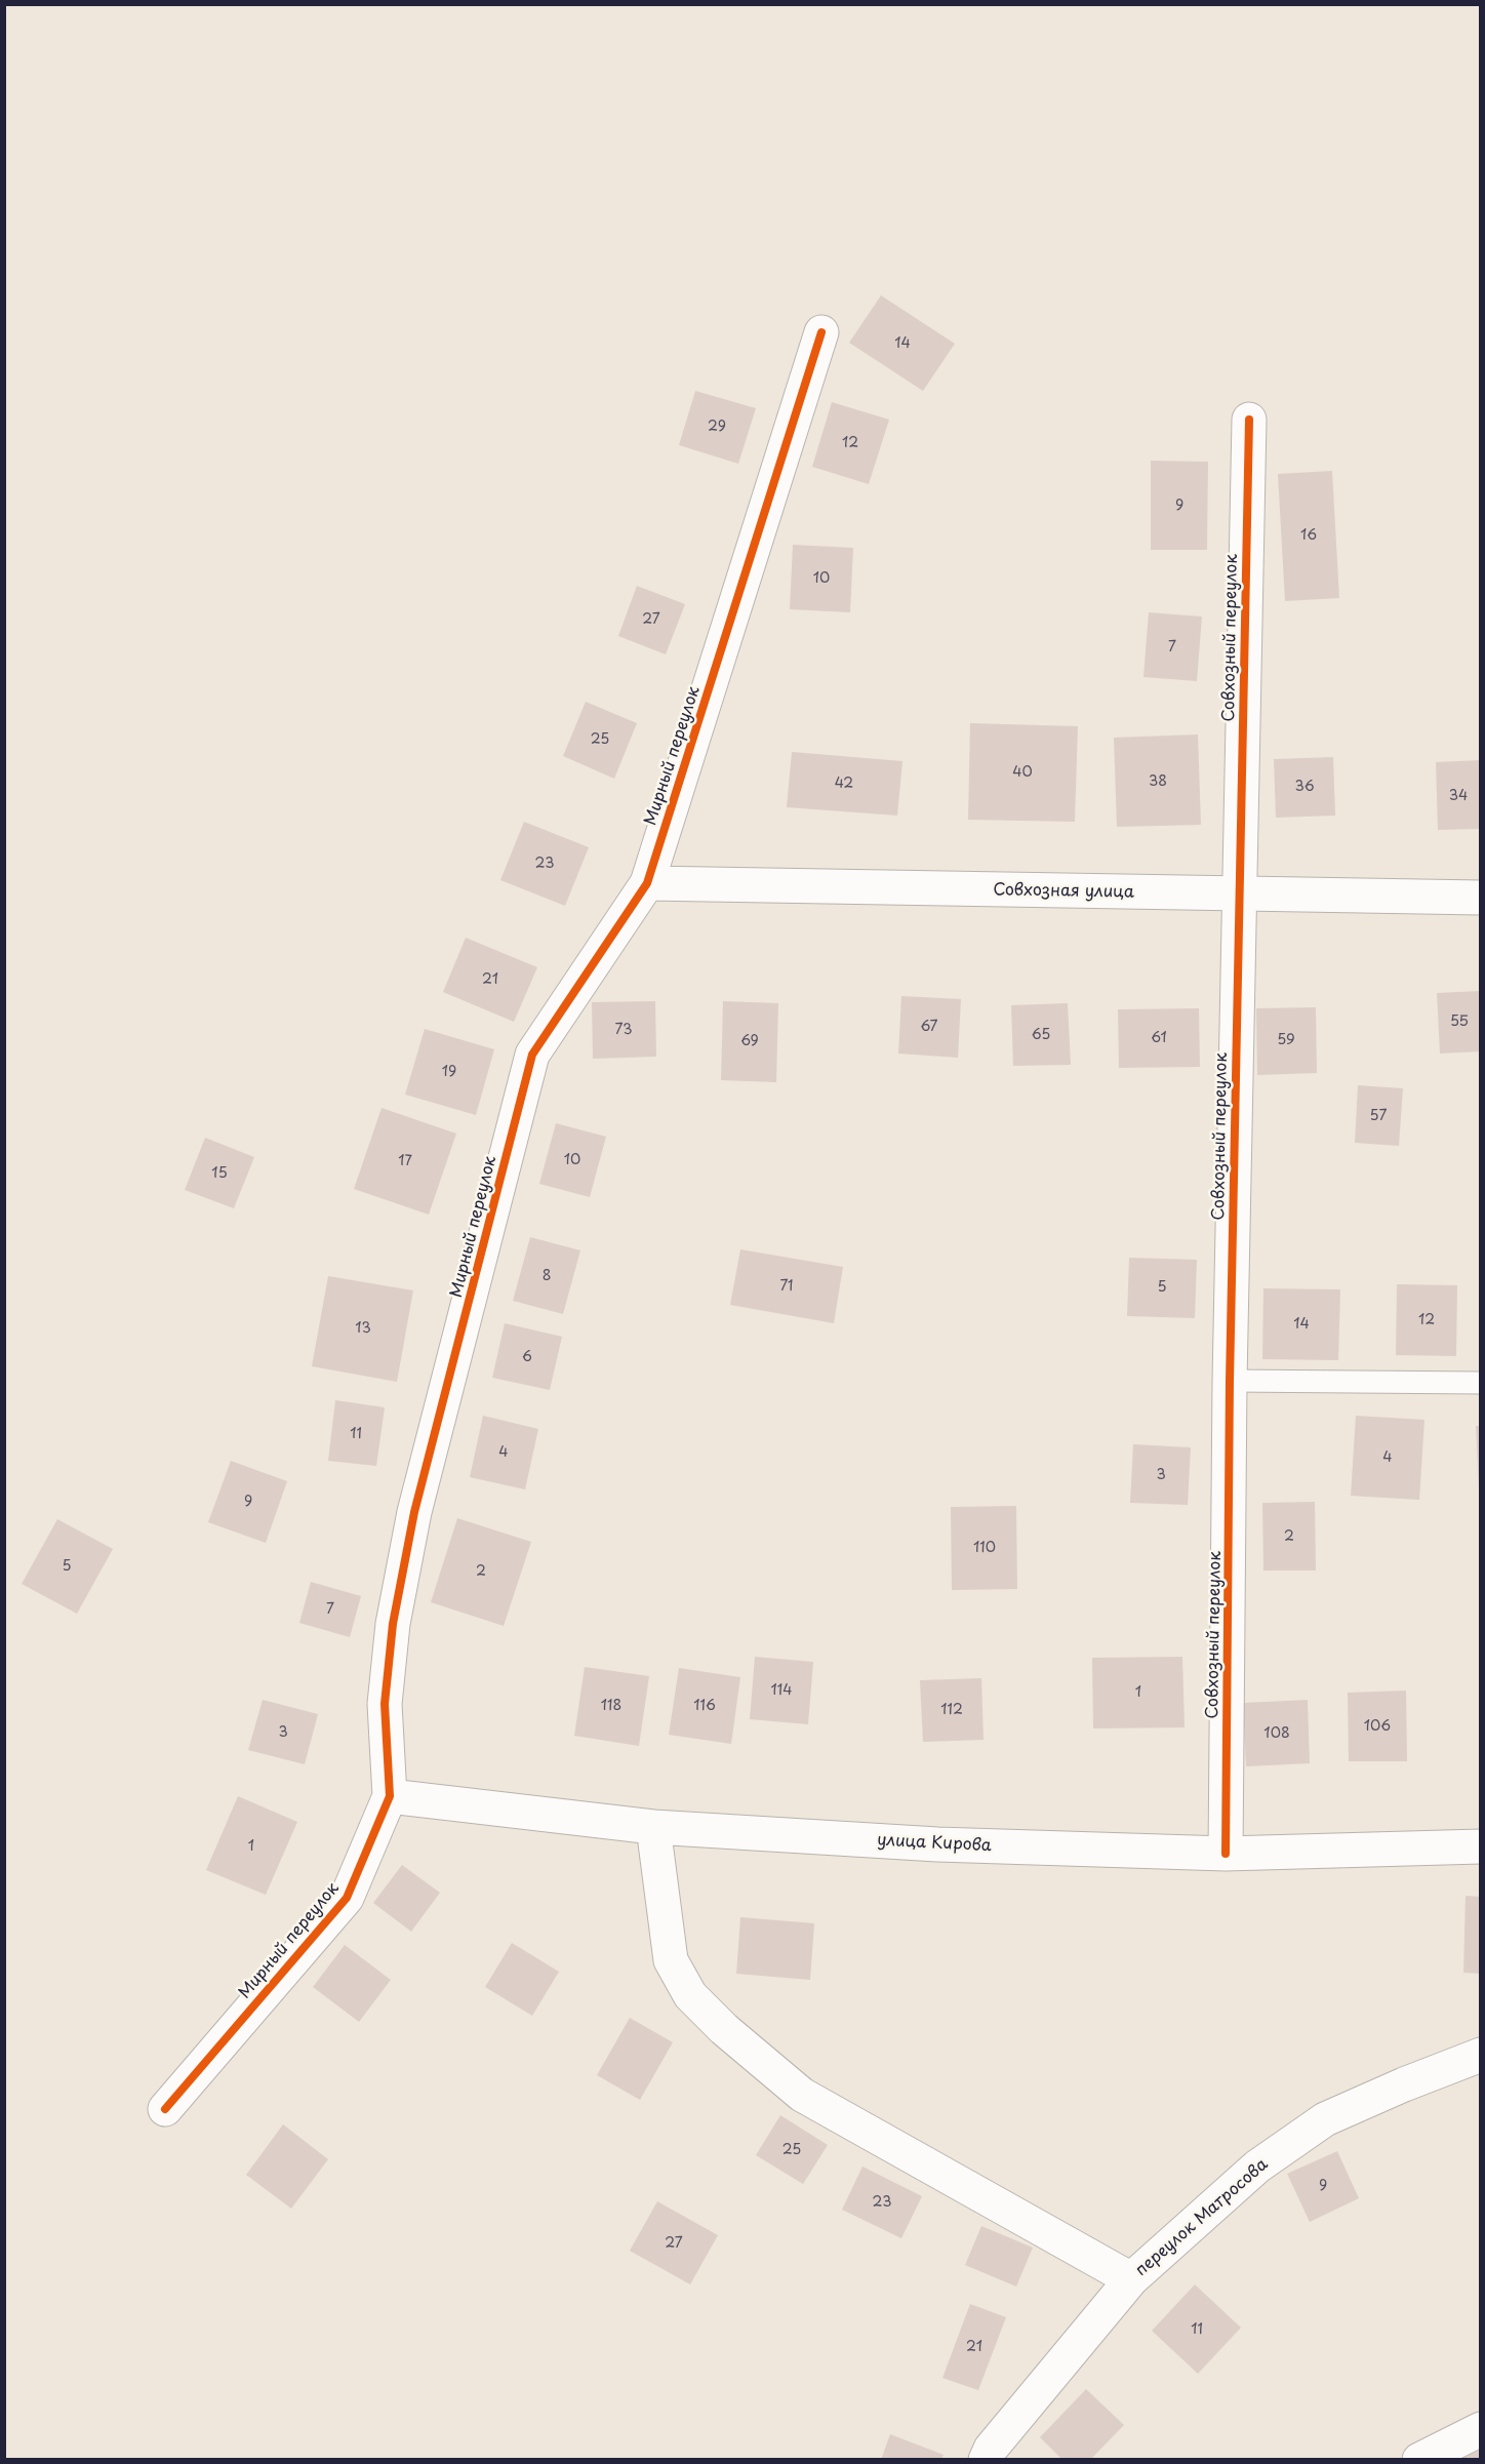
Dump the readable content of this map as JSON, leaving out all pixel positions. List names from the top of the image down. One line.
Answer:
{"streets":{"street":["Совхозный переулок","Мирный переулок","Совхозная улица","улица Кирова","переулок Матросова"]},"crossings":[["Совхозный переулок","Совхозная улица"],["Совхозный переулок","улица Кирова"],["Мирный переулок","Совхозная улица"],["Мирный переулок","улица Кирова"]],"house_numbers":["14","29","12","9","16","10","27","7","25","40","38","42","36","34","23","21","55","67","73","65","61","59","69","19","57","10","17","15","8","71","5","12","14","13","6","11","4","4","3","9","2","110","5","2","7","114","1","118","116","112","106","3","108","1","25","9","23","27","11","21"]}
